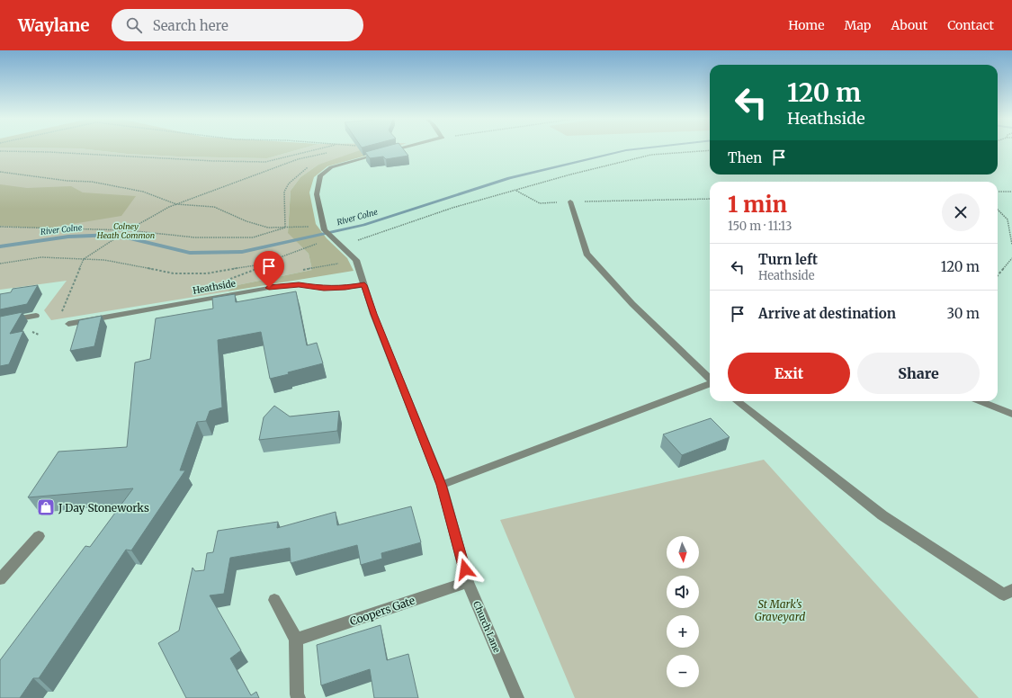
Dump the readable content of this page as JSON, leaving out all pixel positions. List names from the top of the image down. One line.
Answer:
{"streets":{"street":["Heathside","Coopers Gate","Church Lane"]},"crossings":[["Heathside","Church Lane"],["Coopers Gate","Church Lane"]],"water":["River Colne"],"parks":["Colney Heath Common","St Mark's Graveyard"],"places":{"shop":["J Day Stoneworks"]},"north":"bottom","page":{"header":"Waylane","search":"Search here","nav":["Home","Map","About","Contact"],"turn":["120 m","Heathside"],"then":"Then","heading":["1 min","150 m · 11:13"],"list":[{"name":"Turn left","note":"Heathside","value":"120 m"},{"name":"Arrive at destination","value":"30 m"}],"buttons":["Exit","Share"],"map_buttons":["+","−"]}}
